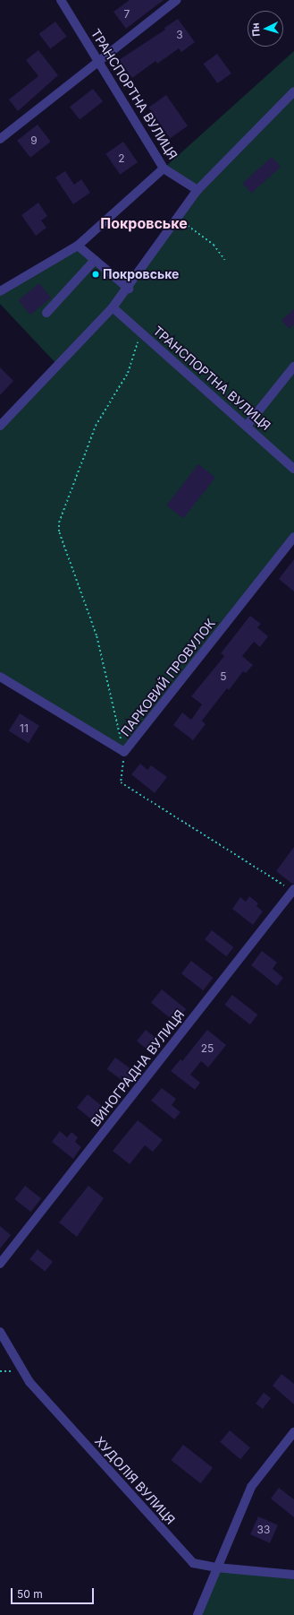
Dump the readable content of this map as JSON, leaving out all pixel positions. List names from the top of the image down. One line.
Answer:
{"streets":{"street":["ТРАНСПОРТНА ВУЛИЦЯ","ПАРКОВИЙ ПРОВУЛОК","ВИНОГРАДНА ВУЛИЦЯ","ХУДОЛІЯ ВУЛИЦЯ"]},"districts":["Покровське"],"places":["Покровське"],"house_numbers":["7","3","9","2","5","11","25","33"],"scale_bar":"50 m","north":"left"}
